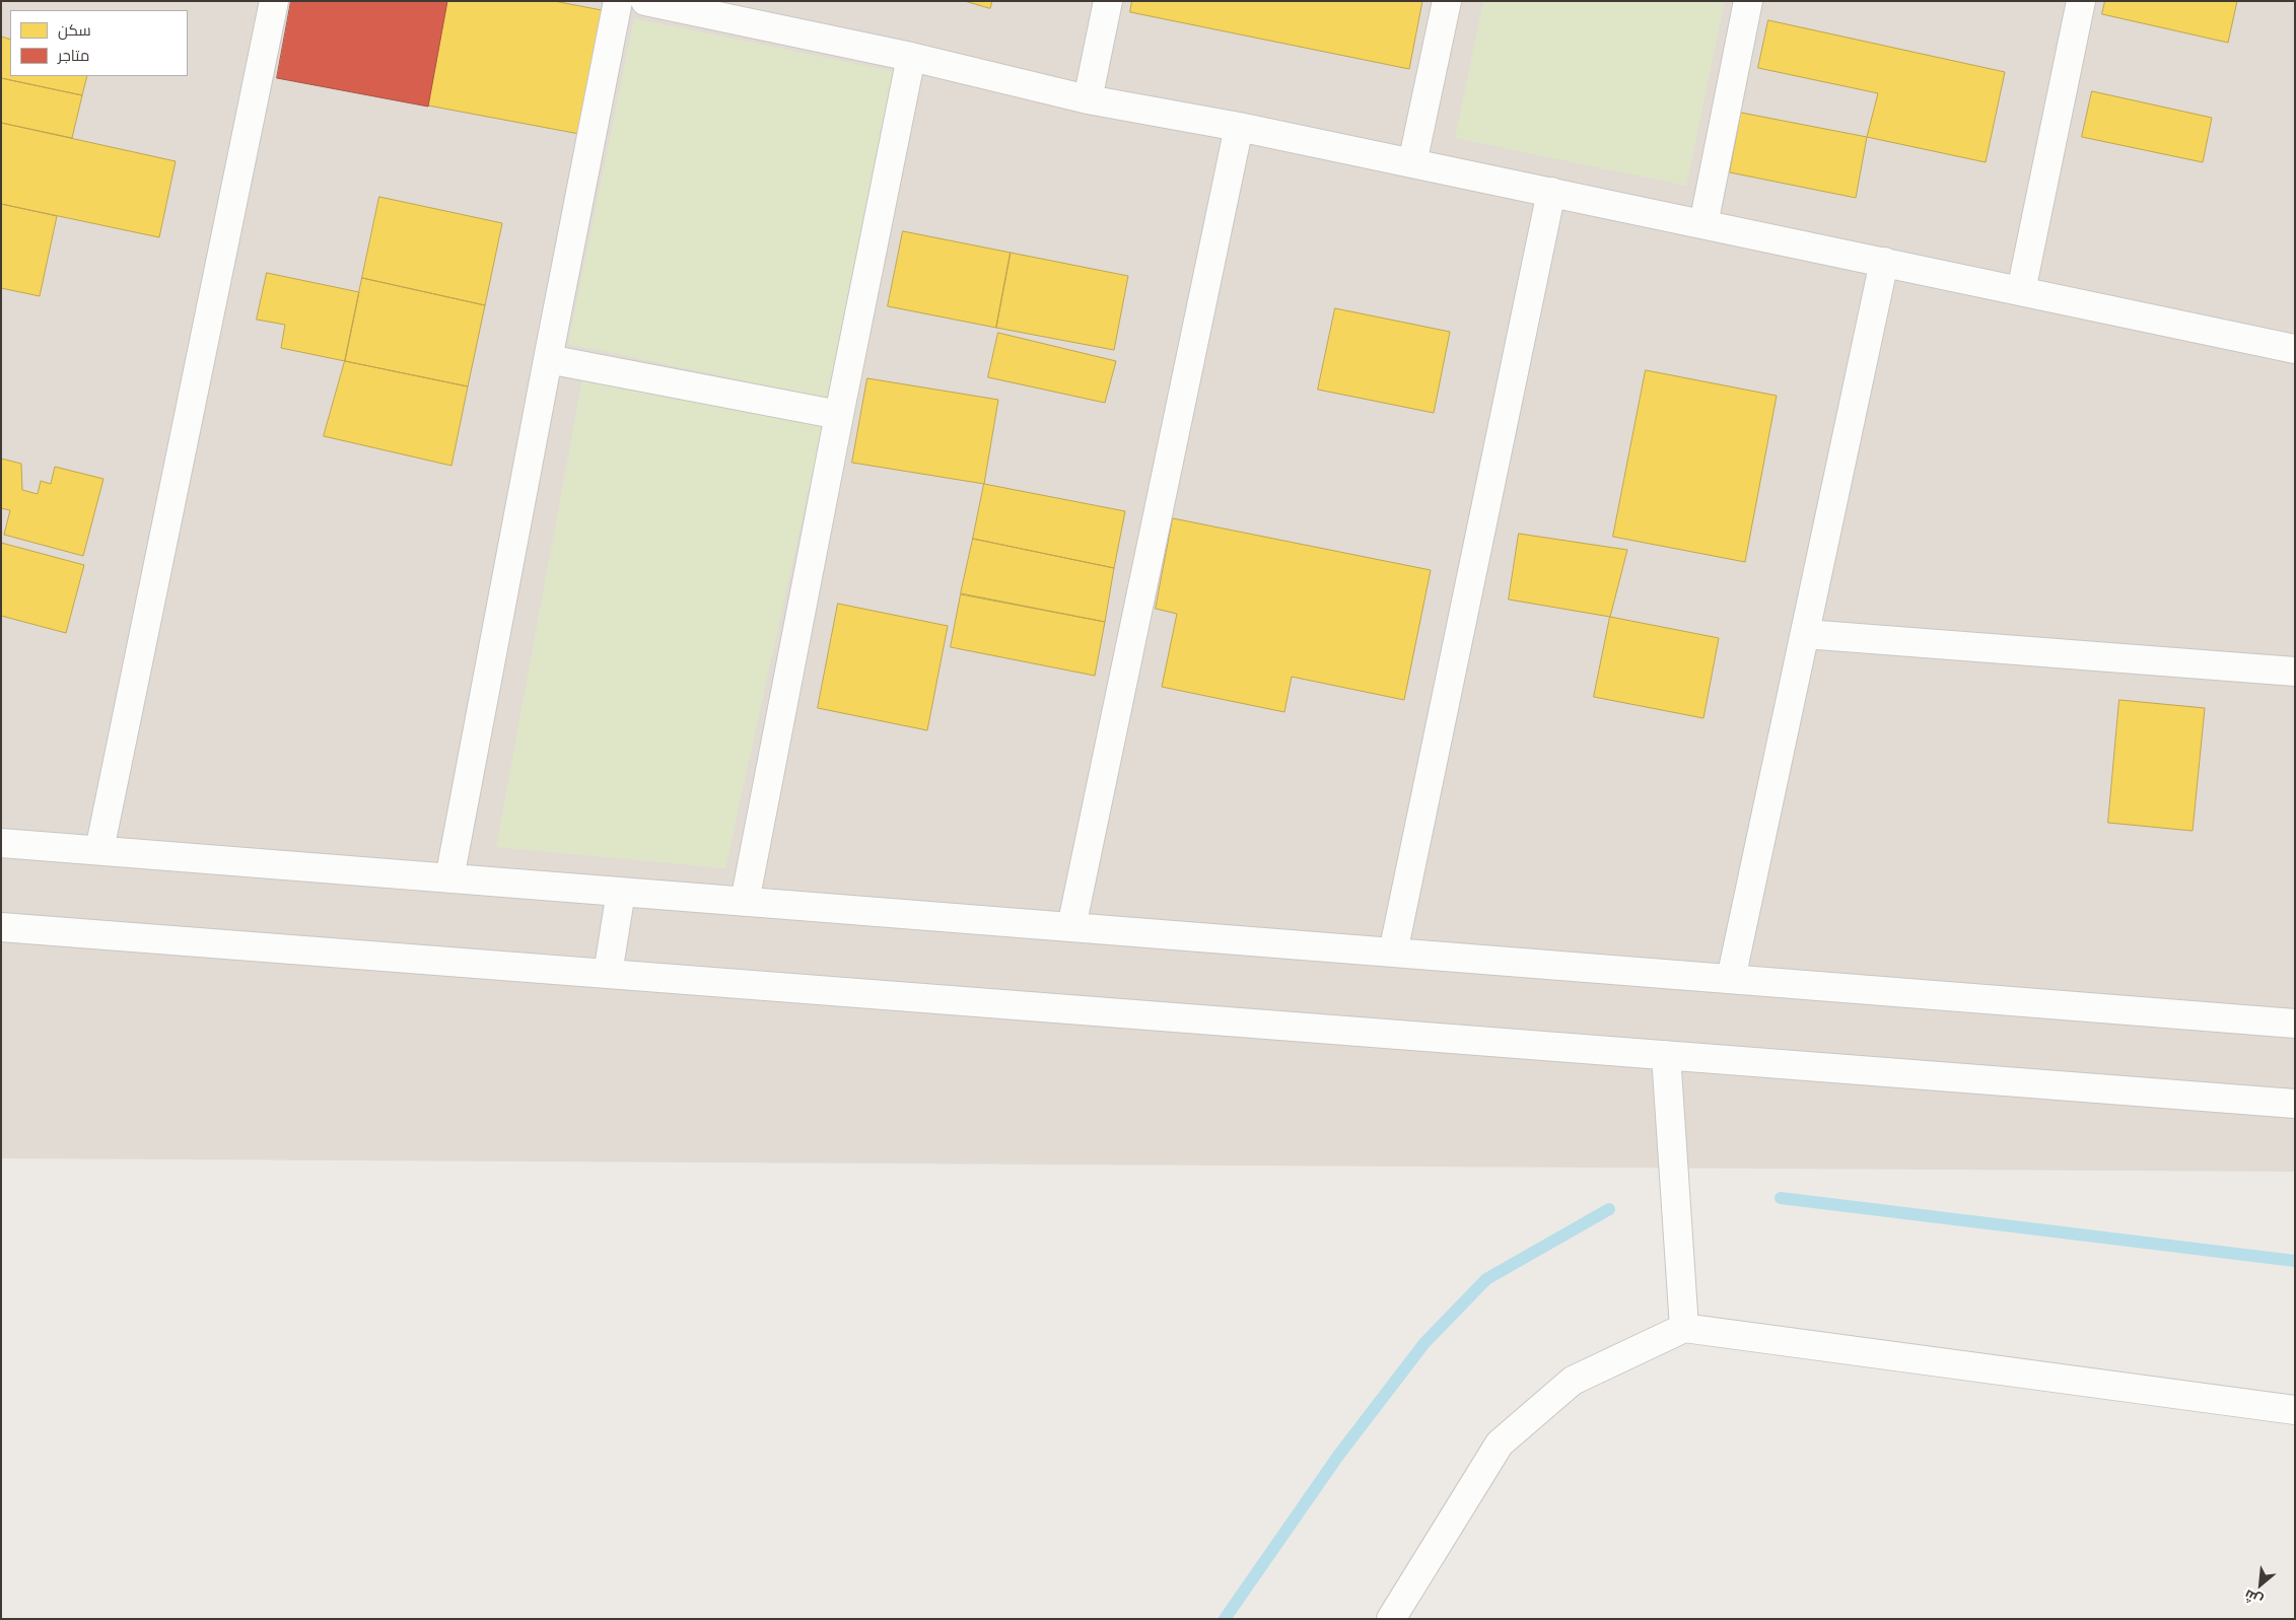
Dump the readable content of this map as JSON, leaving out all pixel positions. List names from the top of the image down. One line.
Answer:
{"legend":["سكن","متاجر"],"north":"bottom left"}
